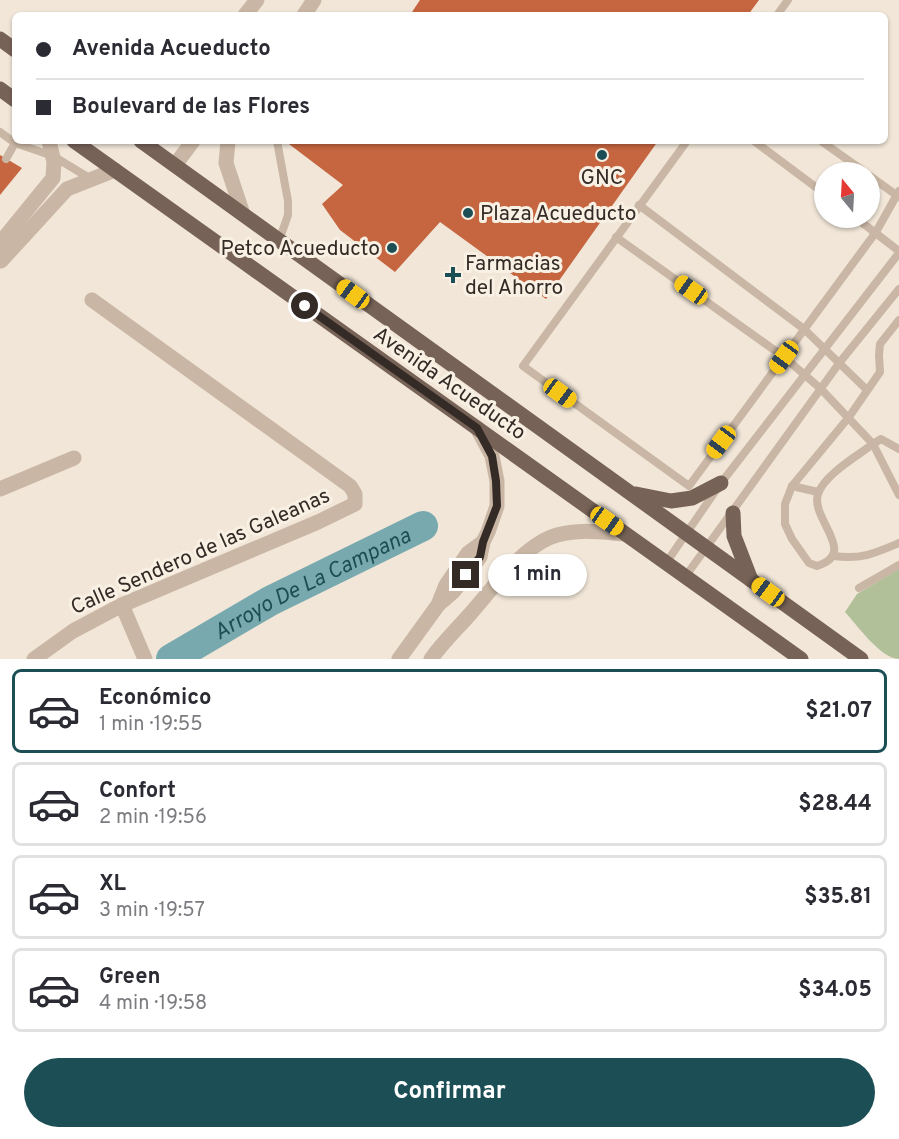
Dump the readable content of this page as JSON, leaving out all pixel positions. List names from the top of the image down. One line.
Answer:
{"streets":{"main road":["Avenida Acueducto"],"street":["Calle Sendero de las Galeanas"]},"water":["Arroyo De La Campana"],"places":{"other":["GNC","Plaza Acueducto","Petco Acueducto"],"health":["Farmacias del Ahorro"]},"north":"top","page":{"banner":["Avenida Acueducto","Boulevard de las Flores"],"bubble":"1 min","list":[{"name":"Económico","note":"1 min · 19:55","value":"$21.07"},{"name":"Confort","note":"2 min · 19:56","value":"$28.44"},{"name":"XL","note":"3 min · 19:57","value":"$35.81"},{"name":"Green","note":"4 min · 19:58","value":"$34.05"}],"buttons":"Confirmar"}}
